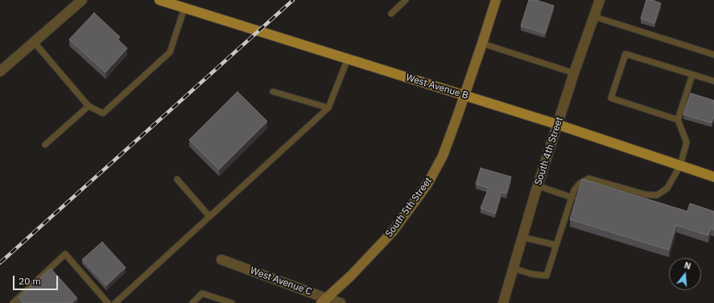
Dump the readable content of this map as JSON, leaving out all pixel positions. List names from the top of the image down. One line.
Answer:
{"streets":{"main road":["West Avenue B"],"street":["South 4th Street","South 5th Street","West Avenue C"]},"crossings":[["West Avenue B","South 4th Street"],["West Avenue B","South 5th Street"],["South 5th Street","West Avenue C"]],"scale_bar":"20 m","north":"top"}
